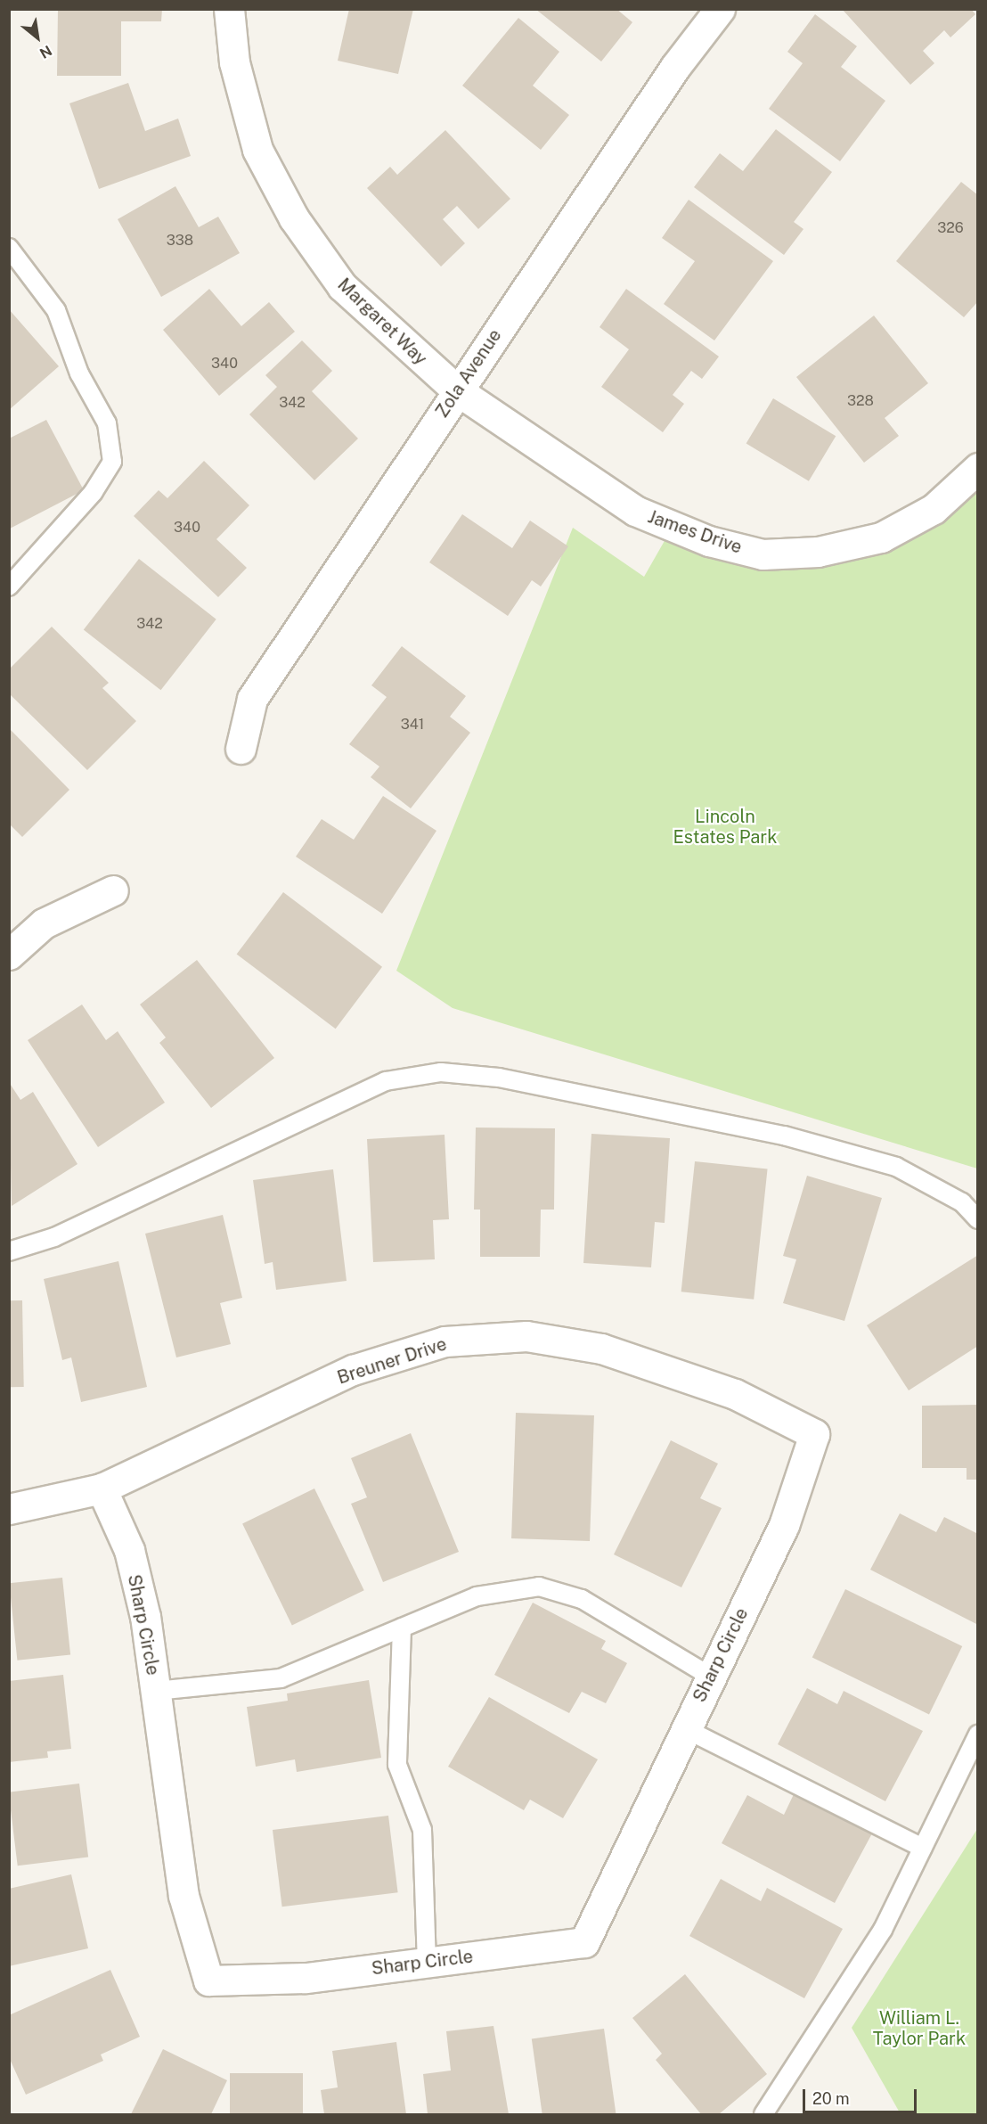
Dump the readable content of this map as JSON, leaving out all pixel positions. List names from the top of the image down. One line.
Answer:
{"streets":{"street":["Margaret Way","Zola Avenue","James Drive","Breuner Drive","Sharp Circle"]},"crossings":[["Margaret Way","Zola Avenue"],["Margaret Way","James Drive"],["Zola Avenue","James Drive"],["Breuner Drive","Sharp Circle"]],"parks":["Lincoln Estates Park","William L. Taylor Park"],"house_numbers":["326","338","340","328","342","340","342","341"],"scale_bar":"20 m","north":"bottom right"}
